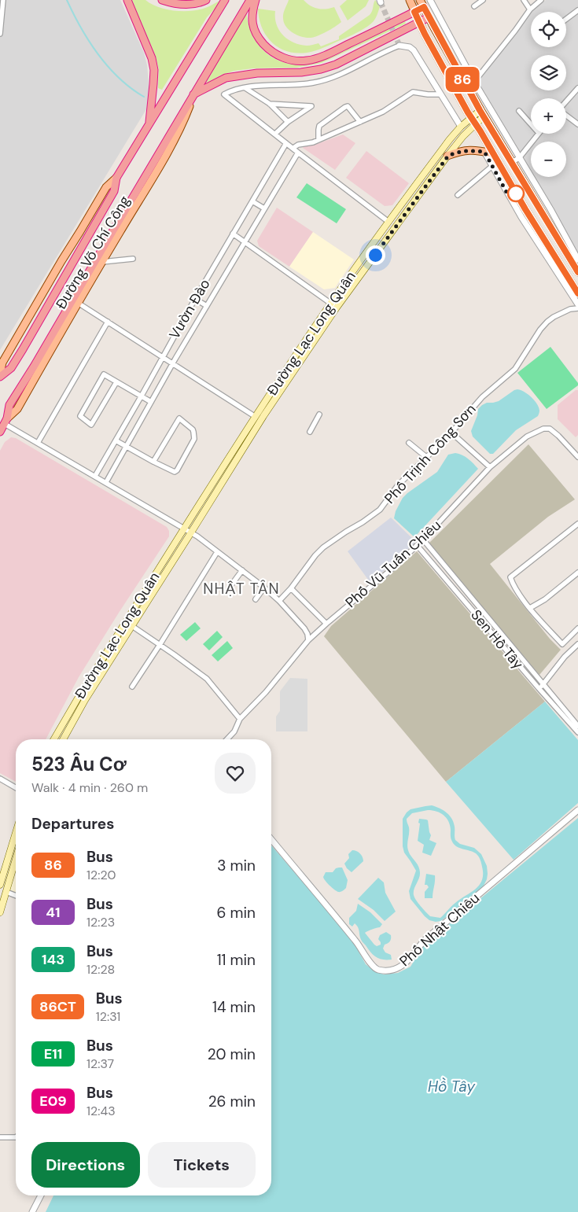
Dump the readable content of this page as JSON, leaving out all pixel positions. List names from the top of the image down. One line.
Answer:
{"streets":{"highway":["Đường Võ Chí Công"],"main road":["Đường Lạc Long Quân"],"street":["Vườn Đào","Phố Trịnh Công Sơn","Phố Vũ Tuấn Chiêu","Sen Hồ Tây","Phố Nhật Chiêu"]},"crossings":[["Phố Vũ Tuấn Chiêu","Sen Hồ Tây"]],"districts":["NHẬT TÂN"],"water":["Hồ Tây"],"lines":["bus line 86"],"page":{"on_map":"86","map_buttons":["+","−"],"heading":[["523 Âu Cơ","Walk · 4 min · 260 m"],"Departures"],"list":[{"mark":"86","name":"Bus","note":"12:20","value":"3 min"},{"mark":"41","name":"Bus","note":"12:23","value":"6 min"},{"mark":"143","name":"Bus","note":"12:28","value":"11 min"},{"mark":"86CT","name":"Bus","note":"12:31","value":"14 min"},{"mark":"E11","name":"Bus","note":"12:37","value":"20 min"},{"mark":"E09","name":"Bus","note":"12:43","value":"26 min"}],"buttons":["Directions","Tickets"]}}
